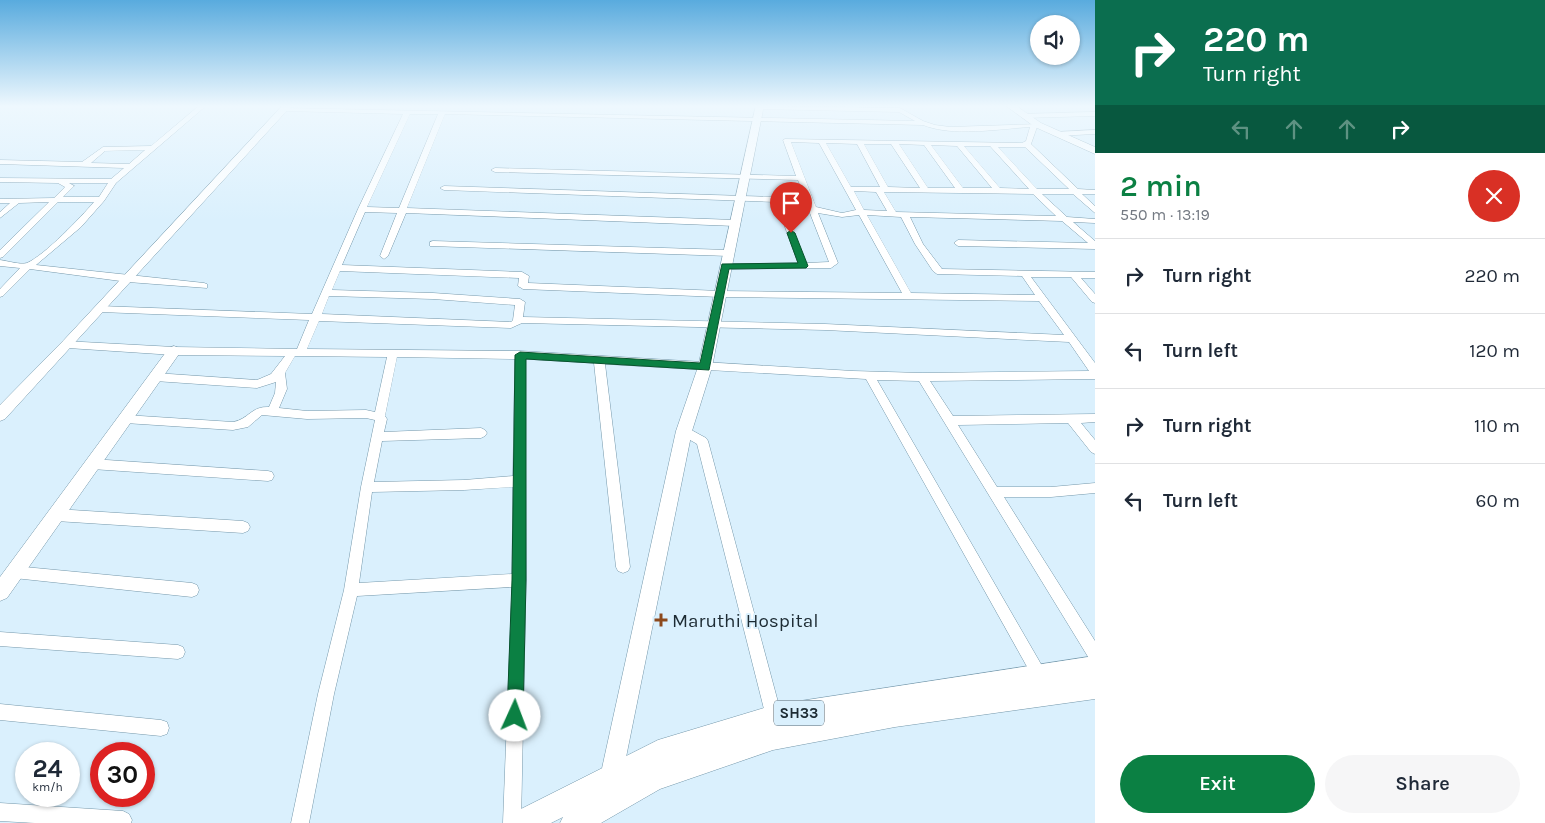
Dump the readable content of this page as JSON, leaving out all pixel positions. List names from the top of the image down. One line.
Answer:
{"streets":{"main road":["SH33"]},"places":{"health":["Maruthi Hospital"]},"page":{"turn":["220 m","Turn right"],"heading":["2 min","550 m · 13:19"],"list":[{"name":"Turn right","value":"220 m"},{"name":"Turn left","value":"120 m"},{"name":"Turn right","value":"110 m"},{"name":"Turn left","value":"60 m"}],"speed":"24 km/h","limit":"30","buttons":["Exit","Share"]}}
